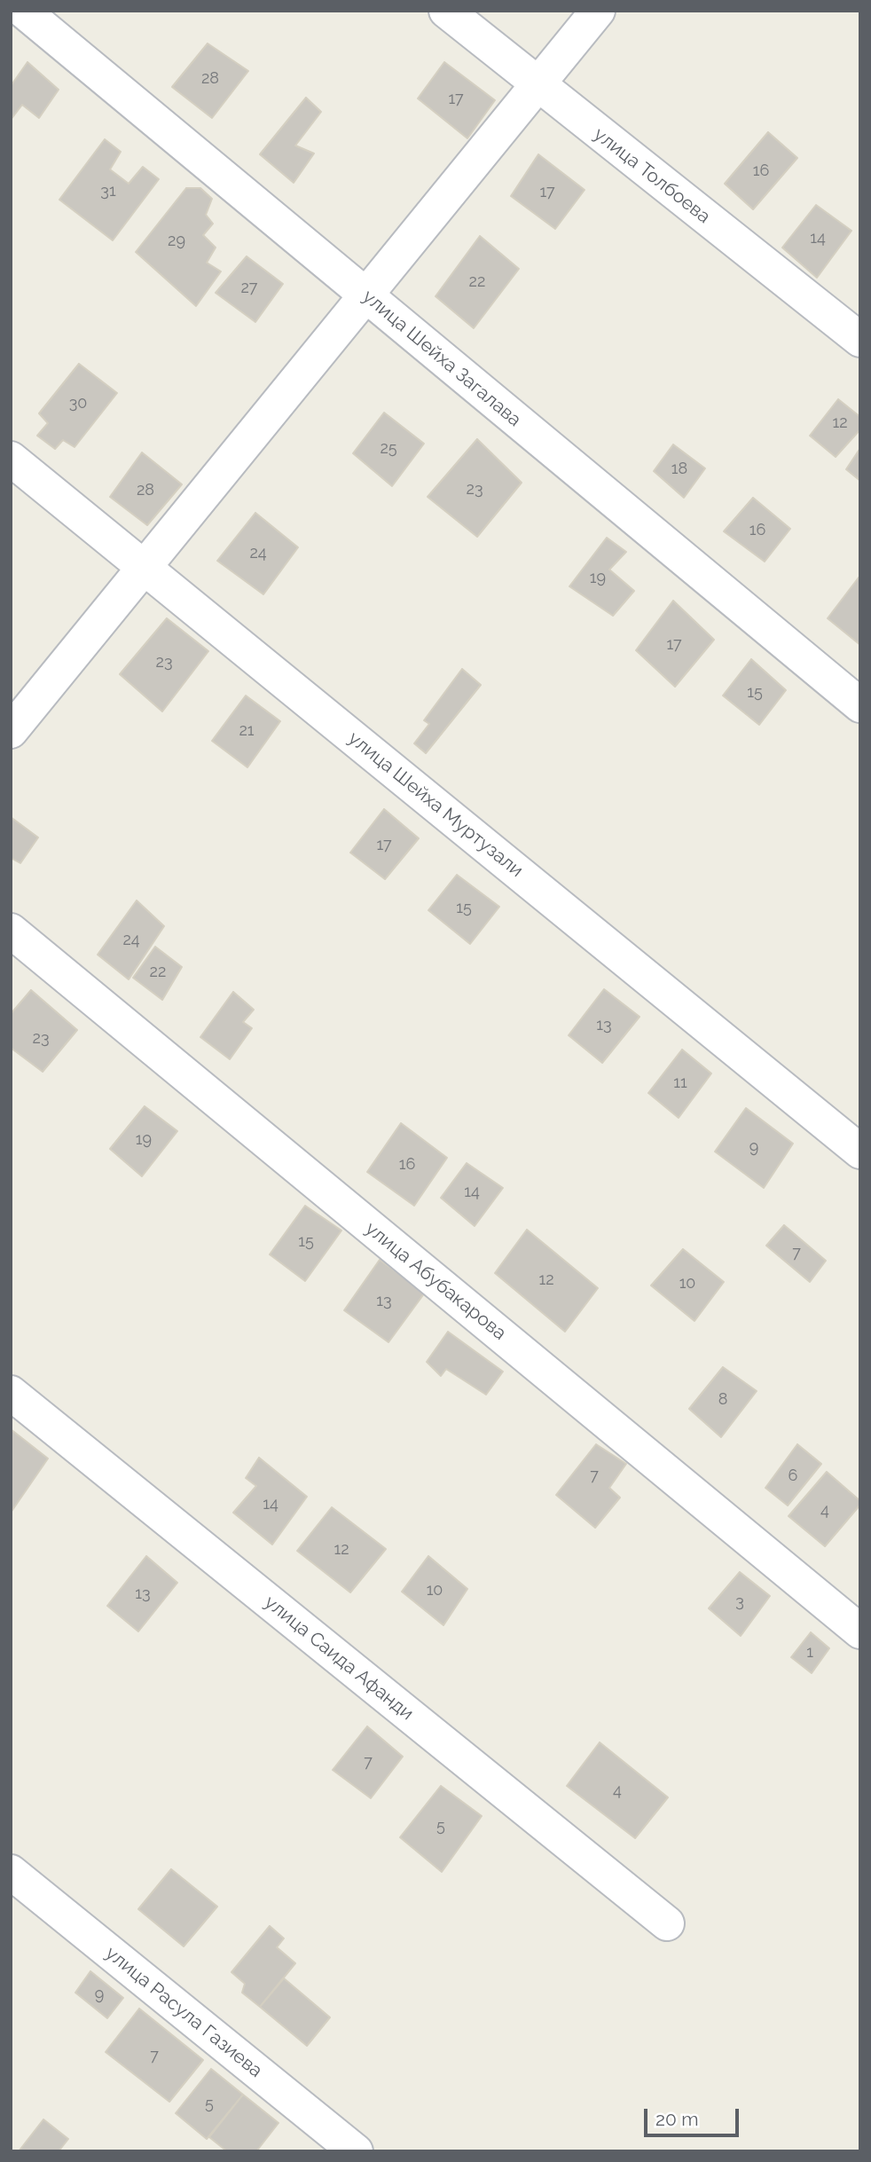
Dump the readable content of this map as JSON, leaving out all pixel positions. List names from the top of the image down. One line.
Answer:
{"streets":{"street":["улица Толбоева","улица Шейха Загалава","улица Шейха Муртузали","улица Абубакарова","улица Саида Афанди","улица Расула Газиева"]},"house_numbers":["28","17","16","31","17","14","29","22","27","30","12","25","18","23","28","16","24","19","17","23","15","21","17","15","24","22","13","23","11","19","9","16","14","15","7","12","10","13","8","7","6","14","4","12","10","13","3","1","7","4","5","9","7","5"],"scale_bar":"20 m"}
